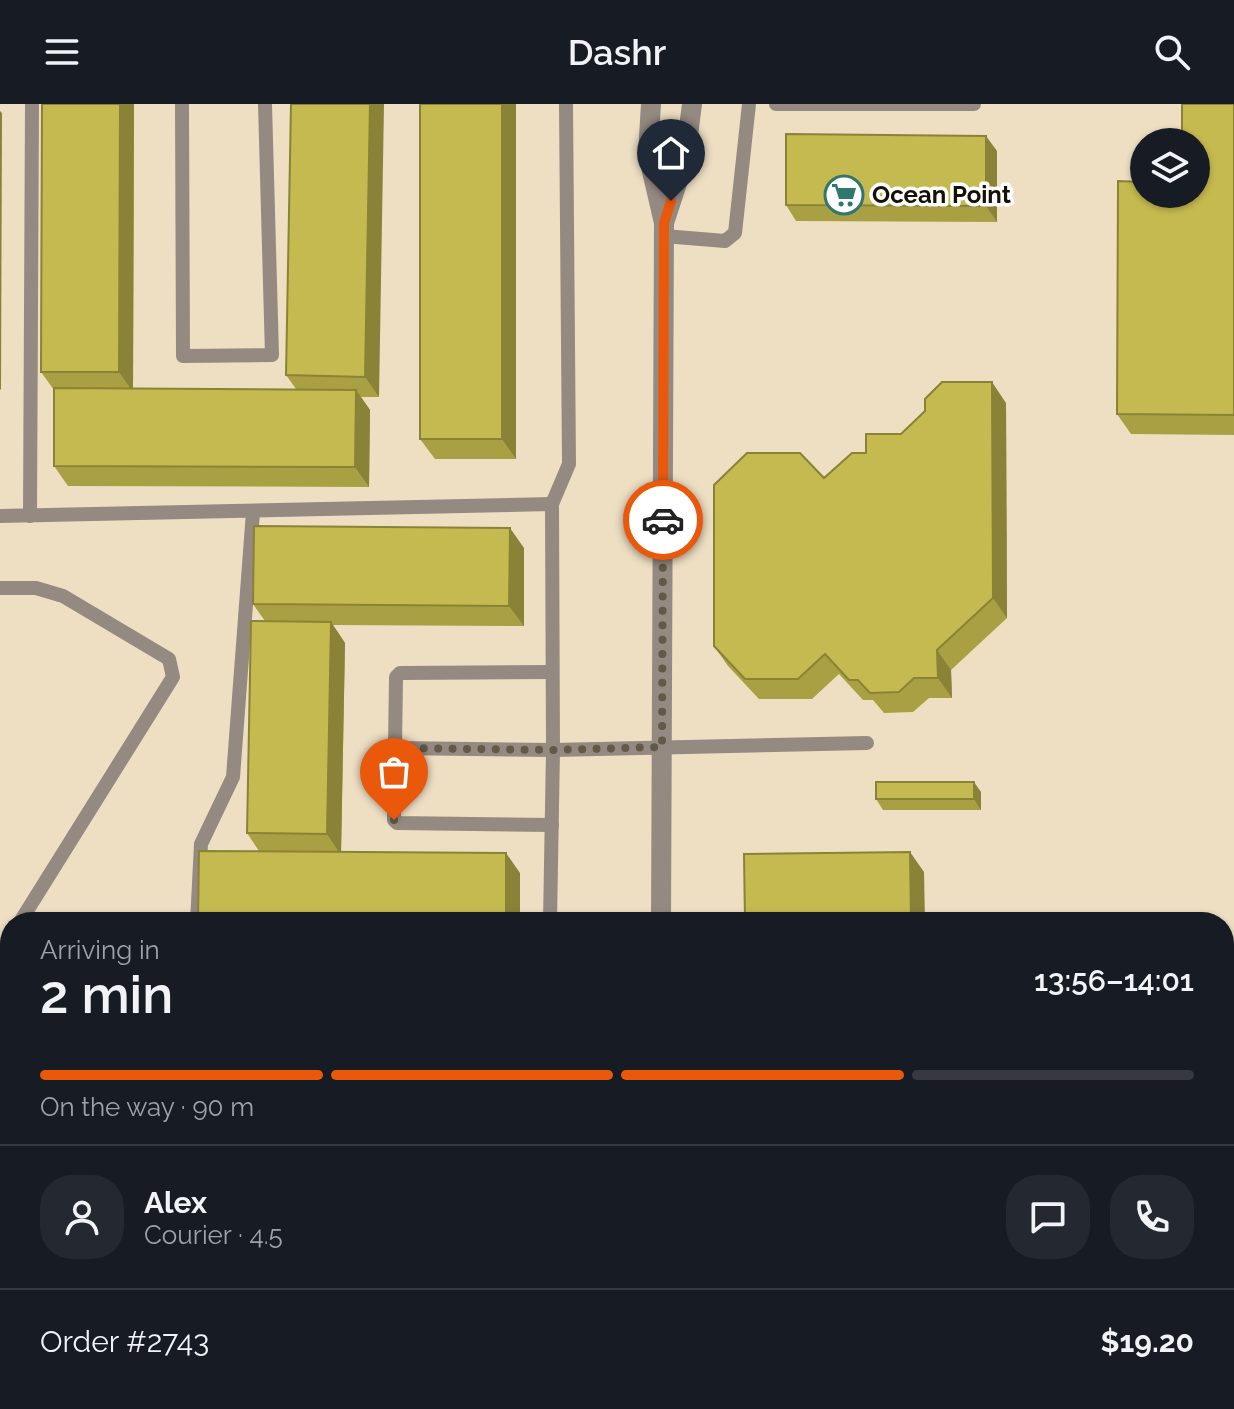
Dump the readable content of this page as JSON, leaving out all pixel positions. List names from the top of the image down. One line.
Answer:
{"places":{"supermarket":["Ocean Point"]},"page":{"header":"Dashr","heading":["2 min","Arriving in","13:56–14:01"],"panel":["Alex","Courier · 4.5","Order #2743","$19.20"],"bar":"On the way · 90 m"}}
